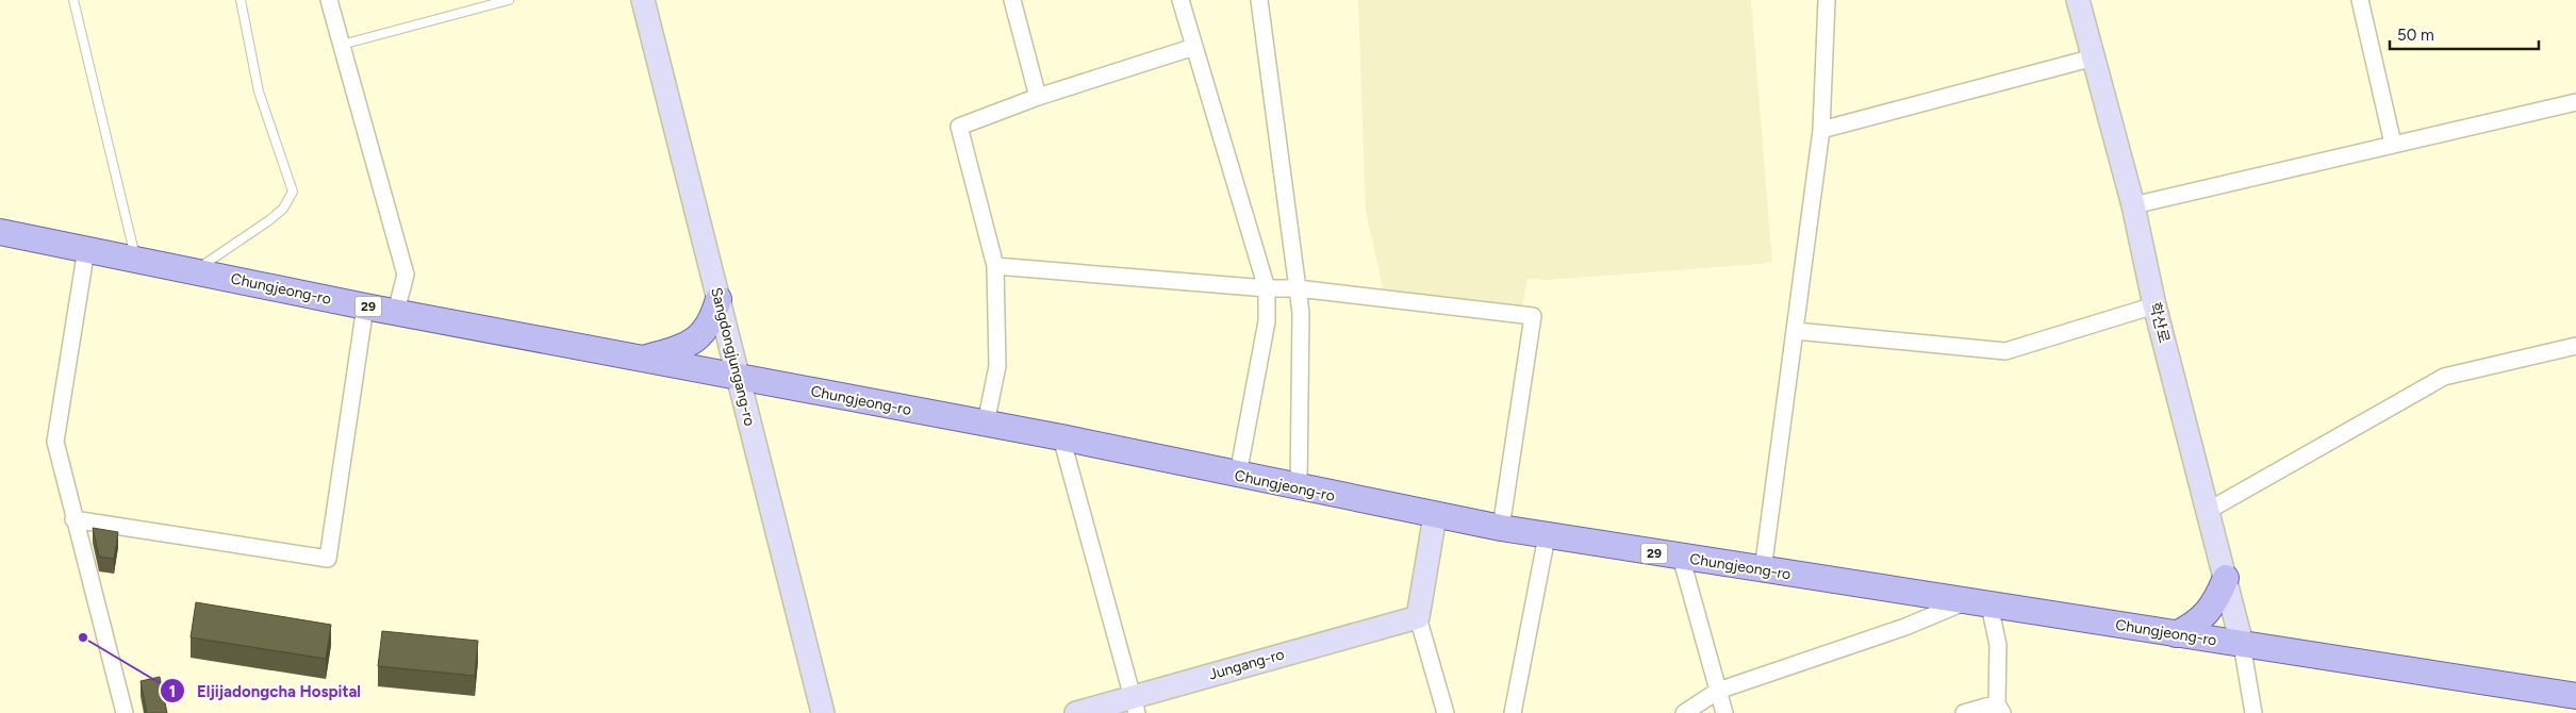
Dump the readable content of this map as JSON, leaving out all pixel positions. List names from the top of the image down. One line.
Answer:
{"streets":{"main road":["Chungjeong-ro","29"],"street":["학산로","Sangdongjungang-ro","Jungang-ro"]},"crossings":[["Chungjeong-ro","학산로"],["Chungjeong-ro","Sangdongjungang-ro"]],"places":["Eljijadongcha Hospital"],"scale_bar":"50 m"}
